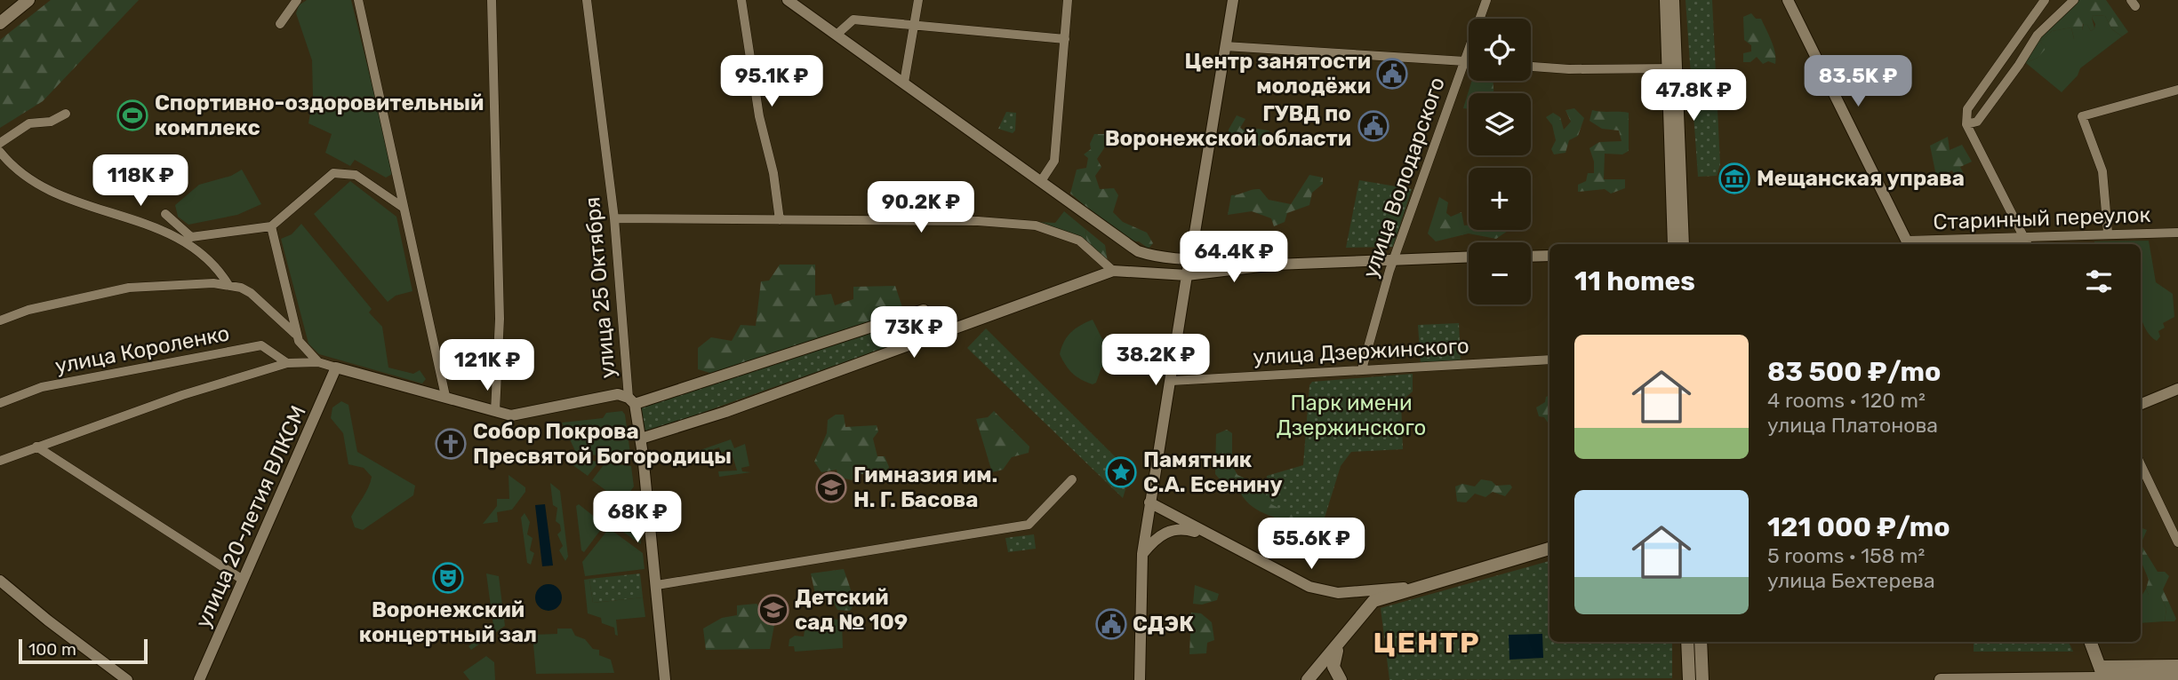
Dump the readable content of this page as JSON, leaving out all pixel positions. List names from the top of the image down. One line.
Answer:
{"streets":{"street":["улица Володарского","Старинный переулок","улица 25 Октября","улица Короленко","улица Дзержинского","улица 20-летия ВЛКСМ"]},"crossings":[["улица Володарского","улица Дзержинского"]],"districts":["ЦЕНТР"],"parks":["Парк имени Дзержинского"],"places":{"public building":["Центр занятости молодёжи","ГУВД по Воронежской области","СДЭК"],"sports":["Спортивно-оздоровительный комплекс"],"museum":["Мещанская управа"],"church":["Собор Покрова Пресвятой Богородицы"],"place":["Памятник С.А. Есенину"],"school or university":["Гимназия им. Н. Г. Басова","Детский сад № 109"],"theatre":["Воронежский концертный зал"]},"scale_bar":"100 m","page":{"map_buttons":["+","−"],"price":["95.1K ₽","83.5K ₽","47.8K ₽","118K ₽","90.2K ₽","64.4K ₽","73K ₽","38.2K ₽","121K ₽","68K ₽","55.6K ₽"],"heading":"11 homes","list":[{"name":"83 500 ₽/mo","note":"4 rooms · 120 m² · улица Платонова"},{"name":"121 000 ₽/mo","note":"5 rooms · 158 m² · улица Бехтерева"}],"scale":"100 m"}}
